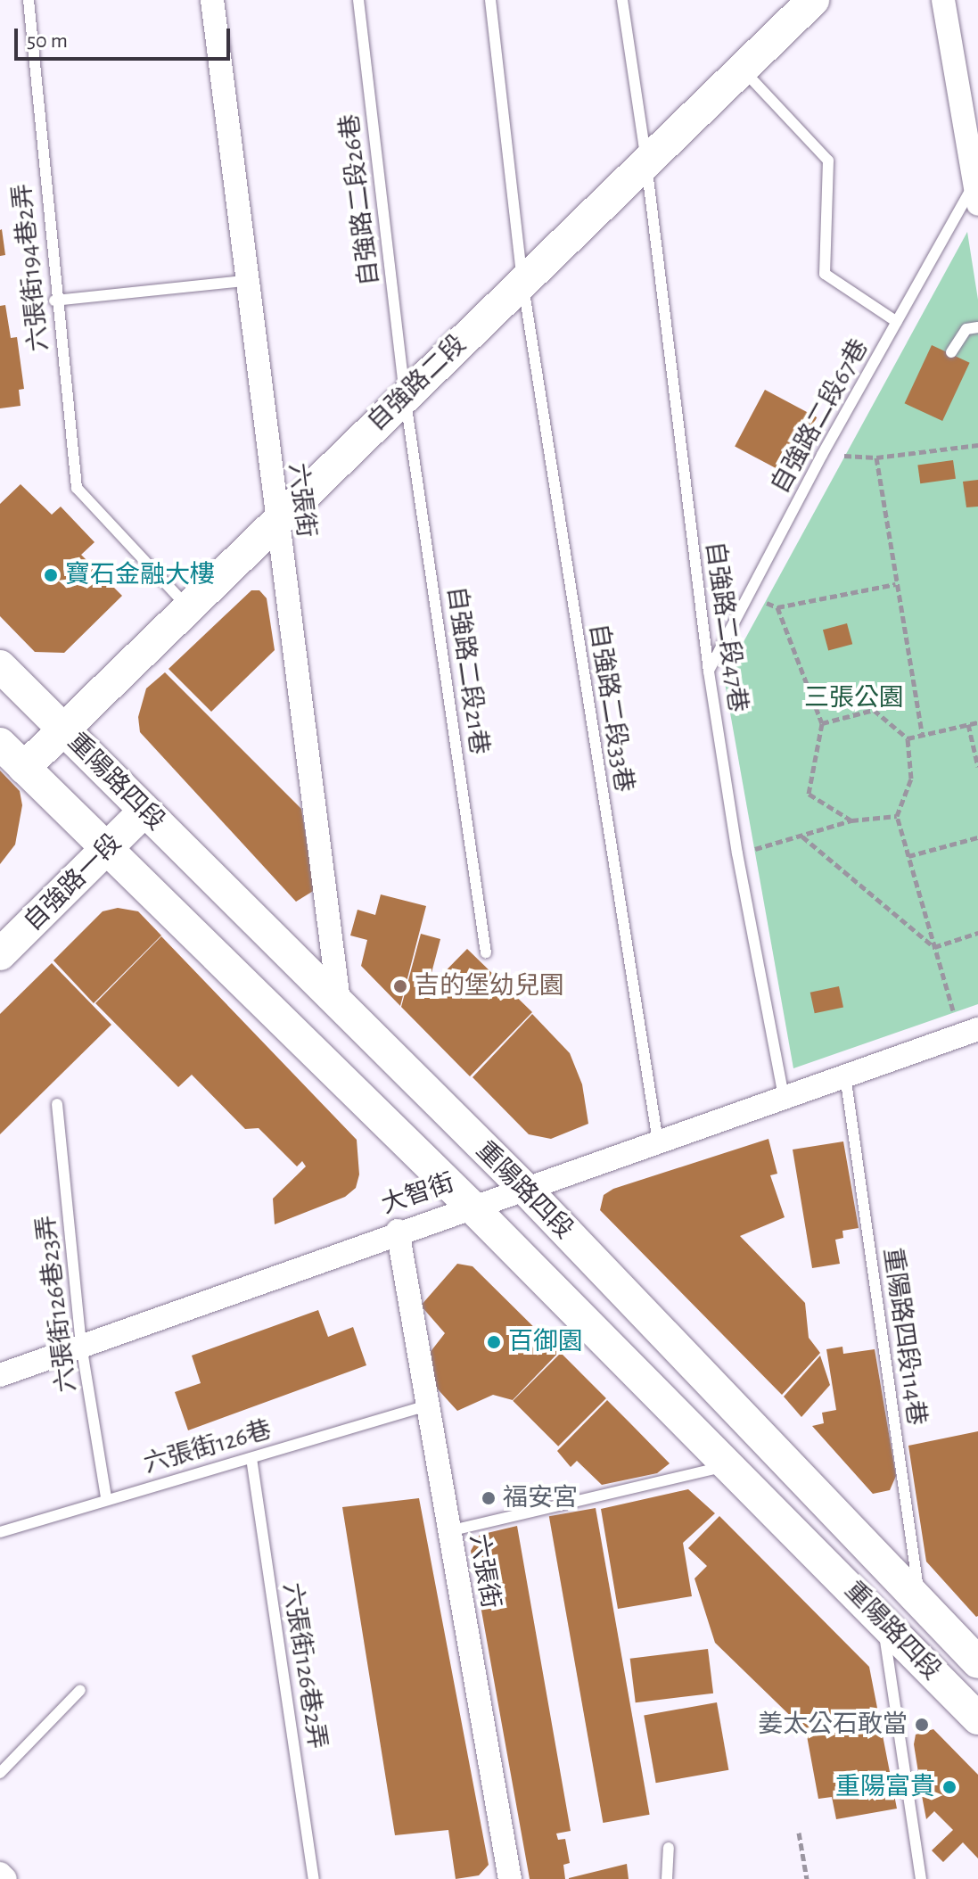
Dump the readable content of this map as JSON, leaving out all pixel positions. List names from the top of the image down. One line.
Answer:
{"streets":{"main road":["自強路二段","重陽路四段","自強路一段"],"street":["六張街","大智街"],"lane":["自強路二段26巷","六張街194巷2弄","自強路二段67巷","自強路二段47巷","自強路二段21巷","自強路二段33巷","六張街126巷23弄","重陽路四段114巷","六張街126巷","六張街126巷2弄"]},"crossings":[["自強路二段26巷","自強路二段"],["自強路二段26巷","自強路二段21巷"],["六張街194巷2弄","自強路二段"],["自強路二段","六張街"],["自強路二段","自強路二段47巷"],["自強路二段","自強路二段21巷"],["自強路二段","自強路二段33巷"],["自強路二段","重陽路四段"],["自強路二段67巷","自強路二段47巷"],["六張街","重陽路四段"],["六張街","大智街"],["六張街","六張街126巷"],["自強路二段47巷","大智街"],["自強路二段33巷","大智街"],["重陽路四段","自強路一段"],["重陽路四段","大智街"],["重陽路四段","重陽路四段114巷"],["大智街","六張街126巷23弄"],["大智街","重陽路四段114巷"],["六張街126巷23弄","六張街126巷"],["六張街126巷","六張街126巷2弄"]],"parks":["三張公園"],"places":["寶石金融大樓","吉的堡幼兒園","百御園","福安宮","姜太公石敢當","重陽富貴"],"scale_bar":"50 m"}
